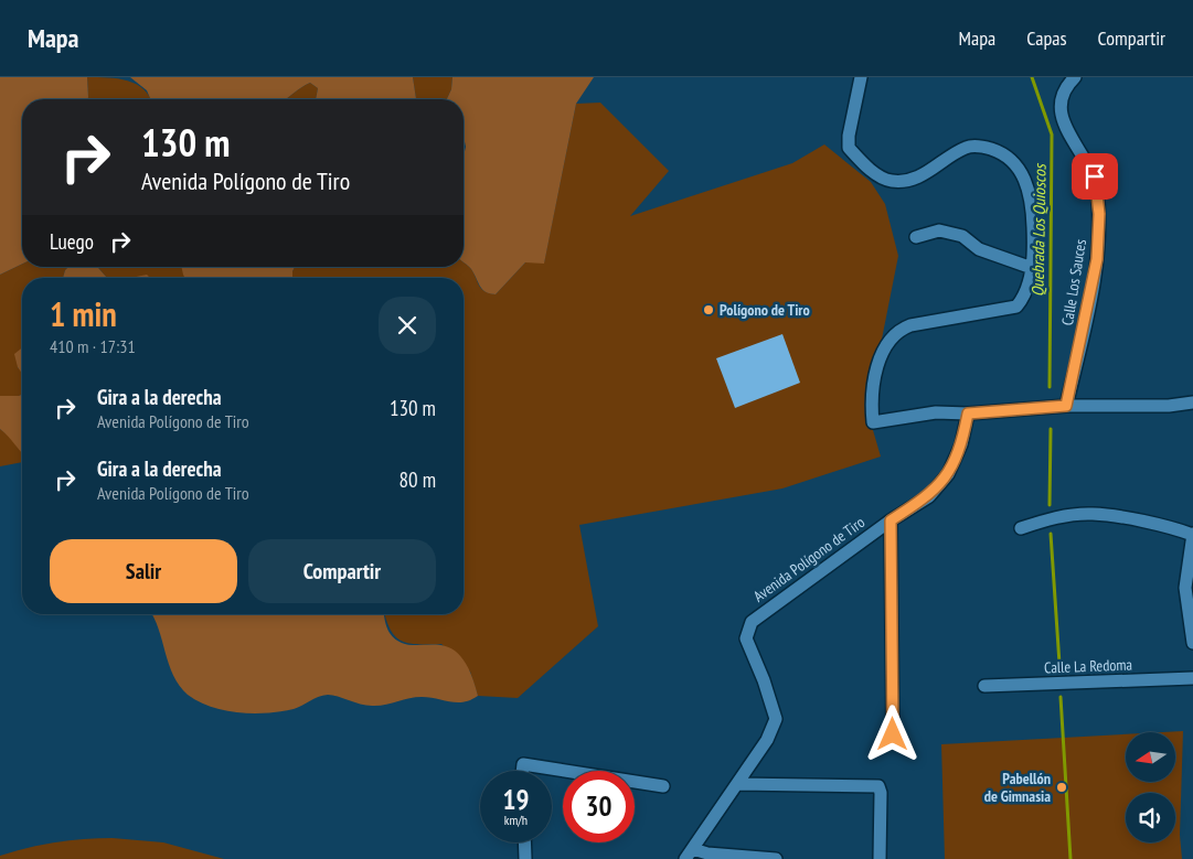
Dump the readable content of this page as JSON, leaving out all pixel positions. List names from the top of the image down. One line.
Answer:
{"streets":{"street":["Calle Los Sauces","Avenida Polígono de Tiro","Calle La Redoma"]},"water":["Quebrada Los Quioscos"],"places":["Polígono de Tiro","Pabellón de Gimnasia"],"north":"left","page":{"header":"Mapa","nav":["Mapa","Capas","Compartir"],"turn":["130 m","Avenida Polígono de Tiro"],"then":"Luego","heading":["1 min","410 m · 17:31"],"list":[{"name":"Gira a la derecha","note":"Avenida Polígono de Tiro","value":"130 m"},{"name":"Gira a la derecha","note":"Avenida Polígono de Tiro","value":"80 m"}],"buttons":["Salir","Compartir"],"speed":"19 km/h","limit":"30"}}
